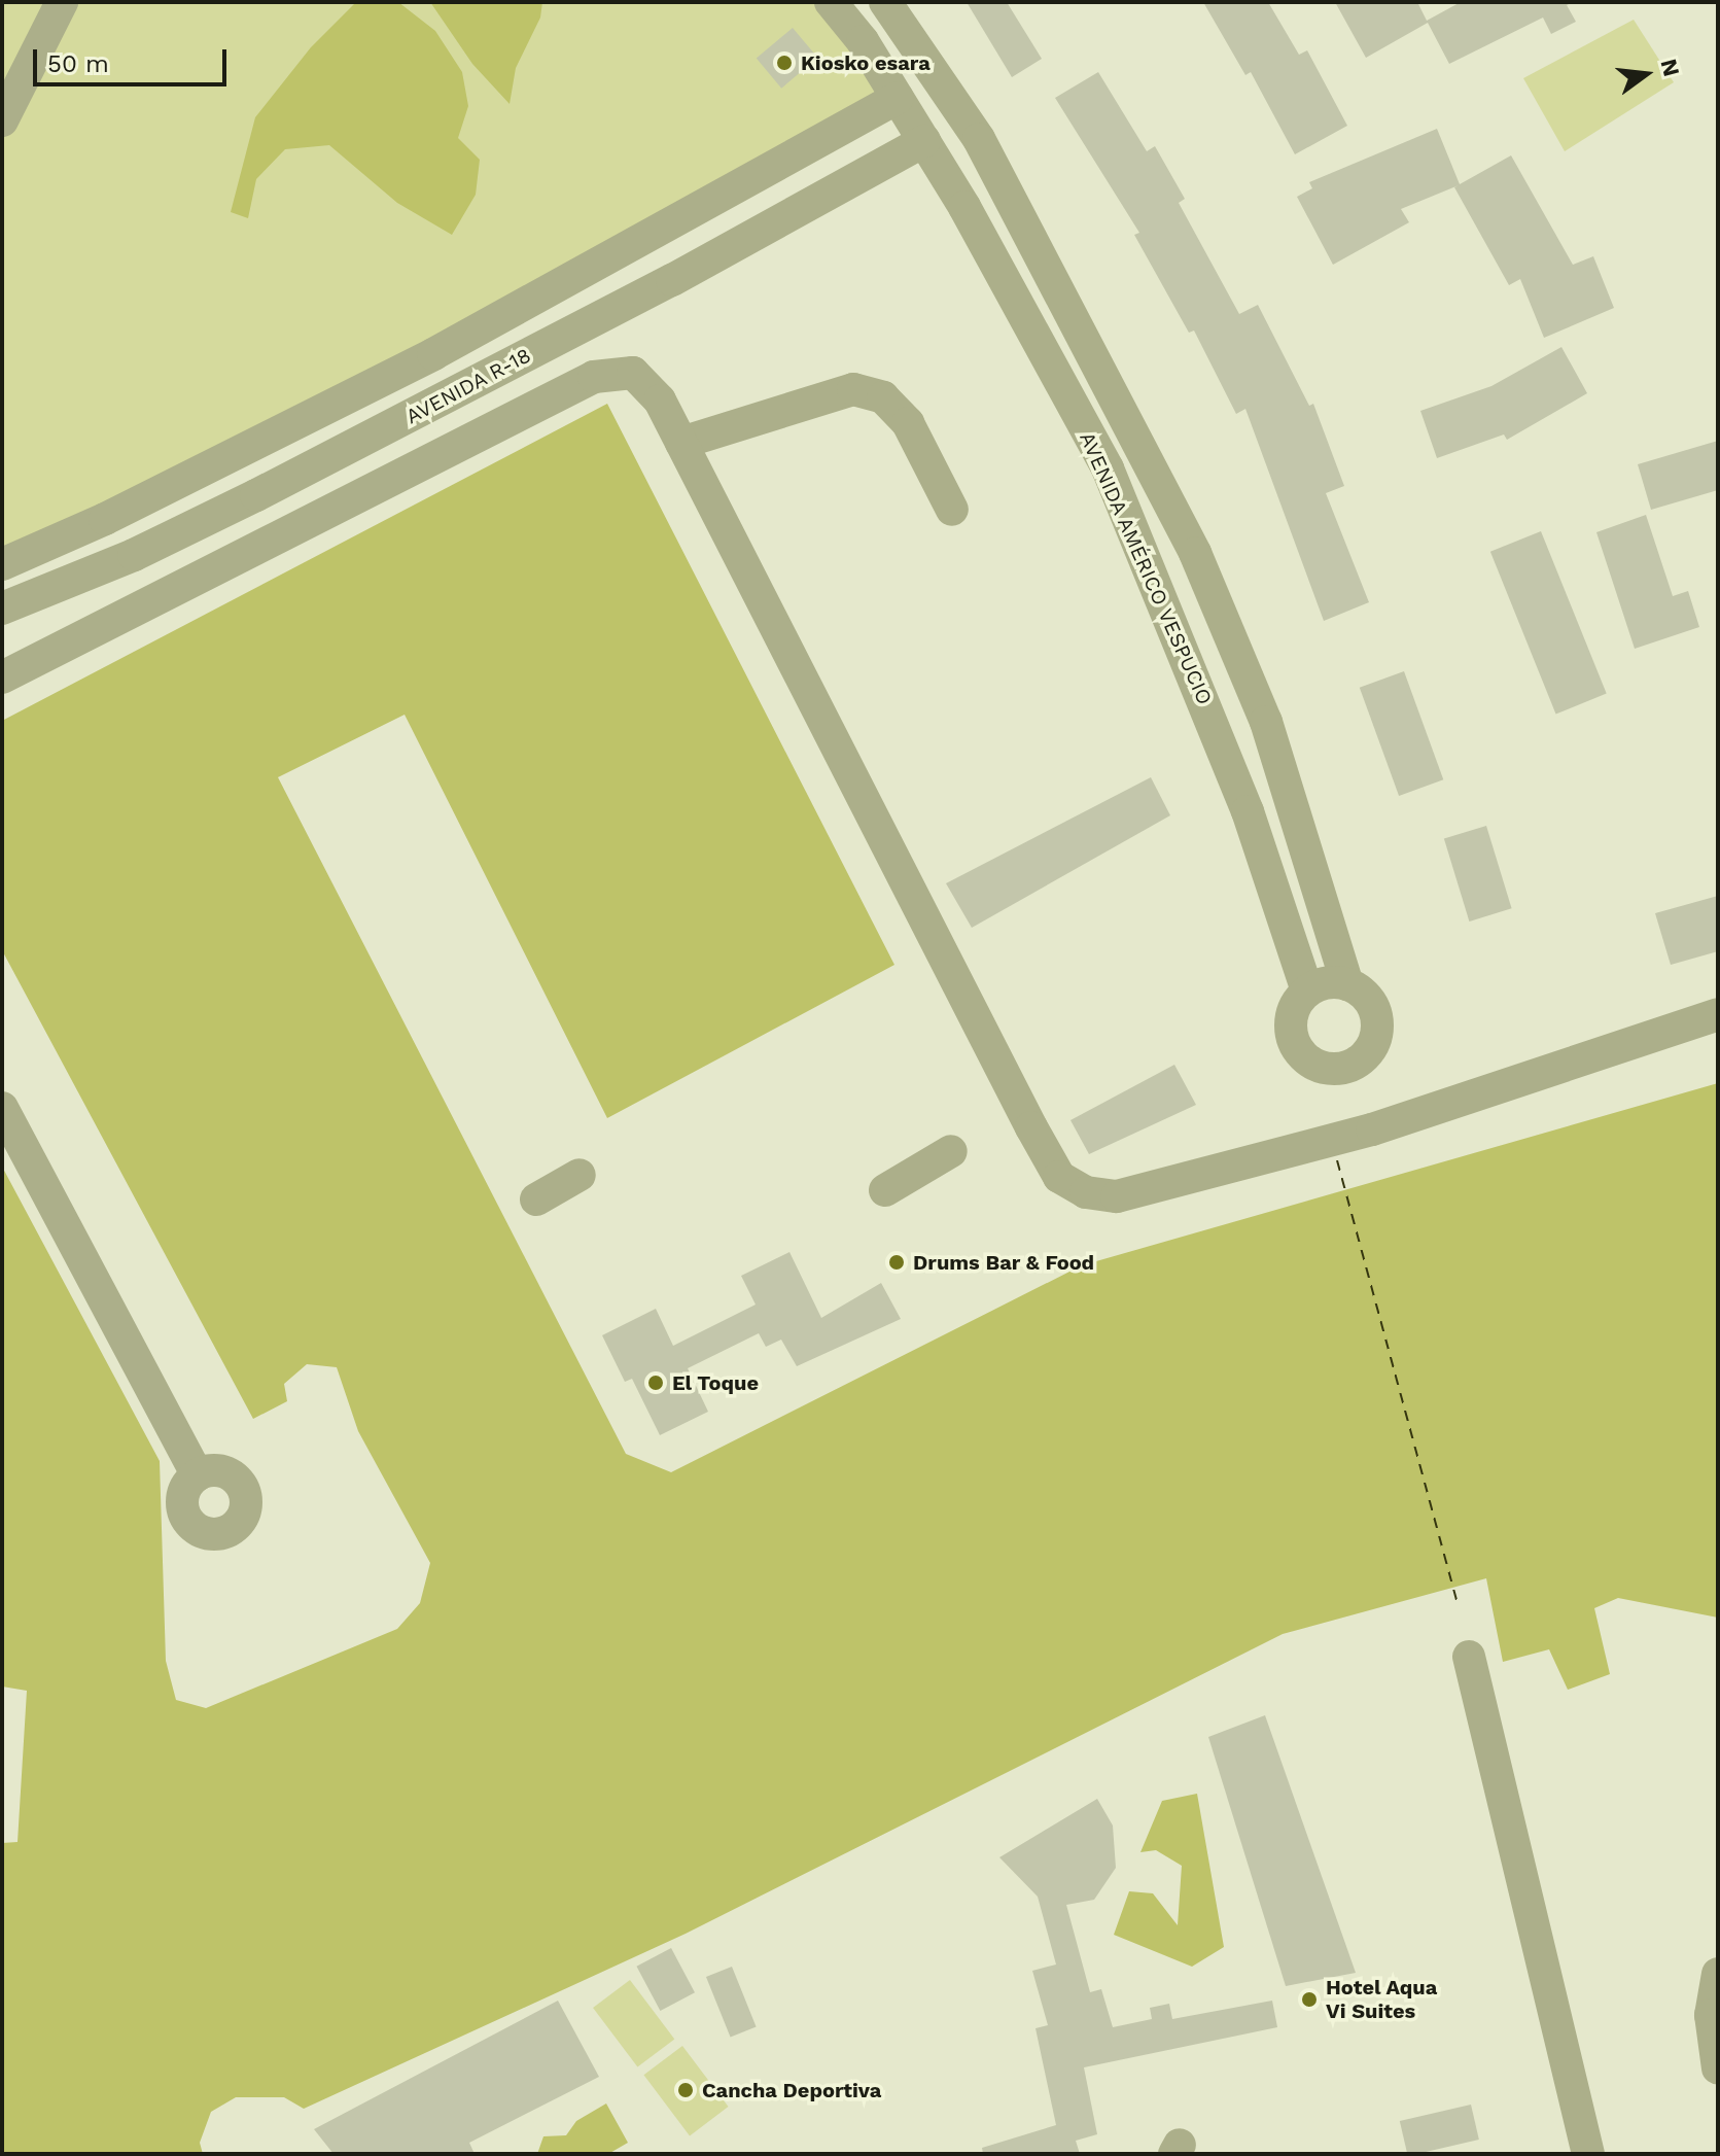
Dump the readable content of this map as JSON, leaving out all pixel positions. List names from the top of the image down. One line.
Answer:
{"streets":{"street":["AVENIDA R-18","AVENIDA AMÉRICO VESPUCIO"]},"crossings":[["AVENIDA R-18","AVENIDA AMÉRICO VESPUCIO"]],"places":["Kiosko esara","Drums Bar & Food","El Toque","Hotel Aqua Vi Suites","Cancha Deportiva"],"scale_bar":"50 m","north":"right"}
